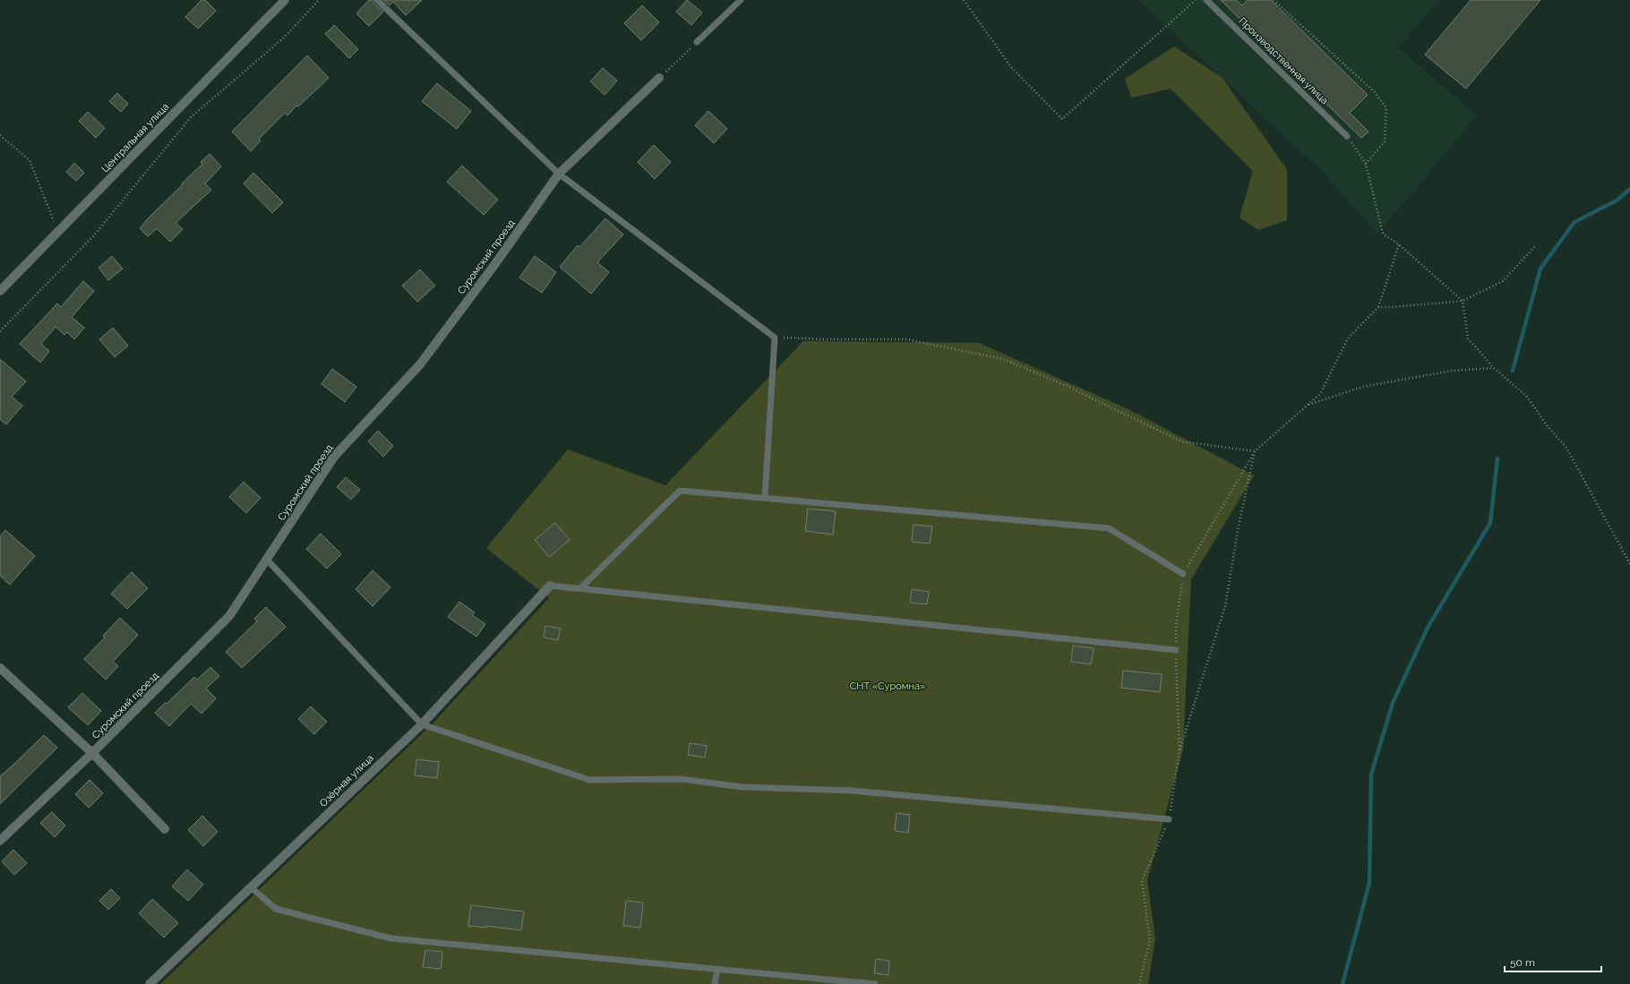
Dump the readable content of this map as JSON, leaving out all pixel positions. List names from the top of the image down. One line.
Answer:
{"streets":{"street":["Центральная улица","Суромский проезд","Озёрная улица"],"lane":["Производственная улица"]},"parks":["СНТ «Суромна»"],"scale_bar":"50 m"}
